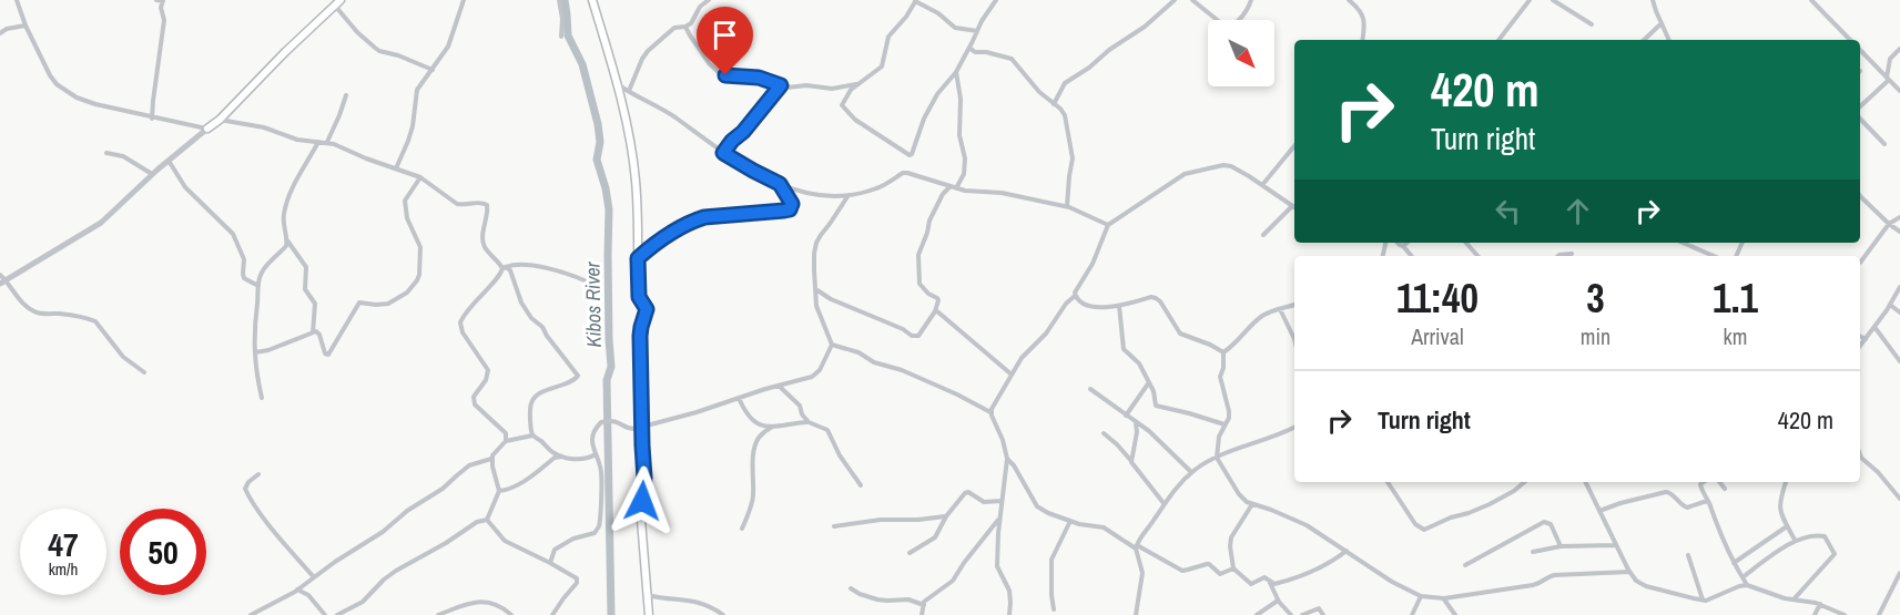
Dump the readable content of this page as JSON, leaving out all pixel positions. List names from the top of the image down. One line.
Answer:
{"water":["Kibos River"],"north":"bottom right","page":{"turn":["420 m","Turn right"],"eta":["11:40","Arrival","3","min","1.1","km"],"list":[{"name":"Turn right","value":"420 m"}],"speed":"47 km/h","limit":"50"}}
